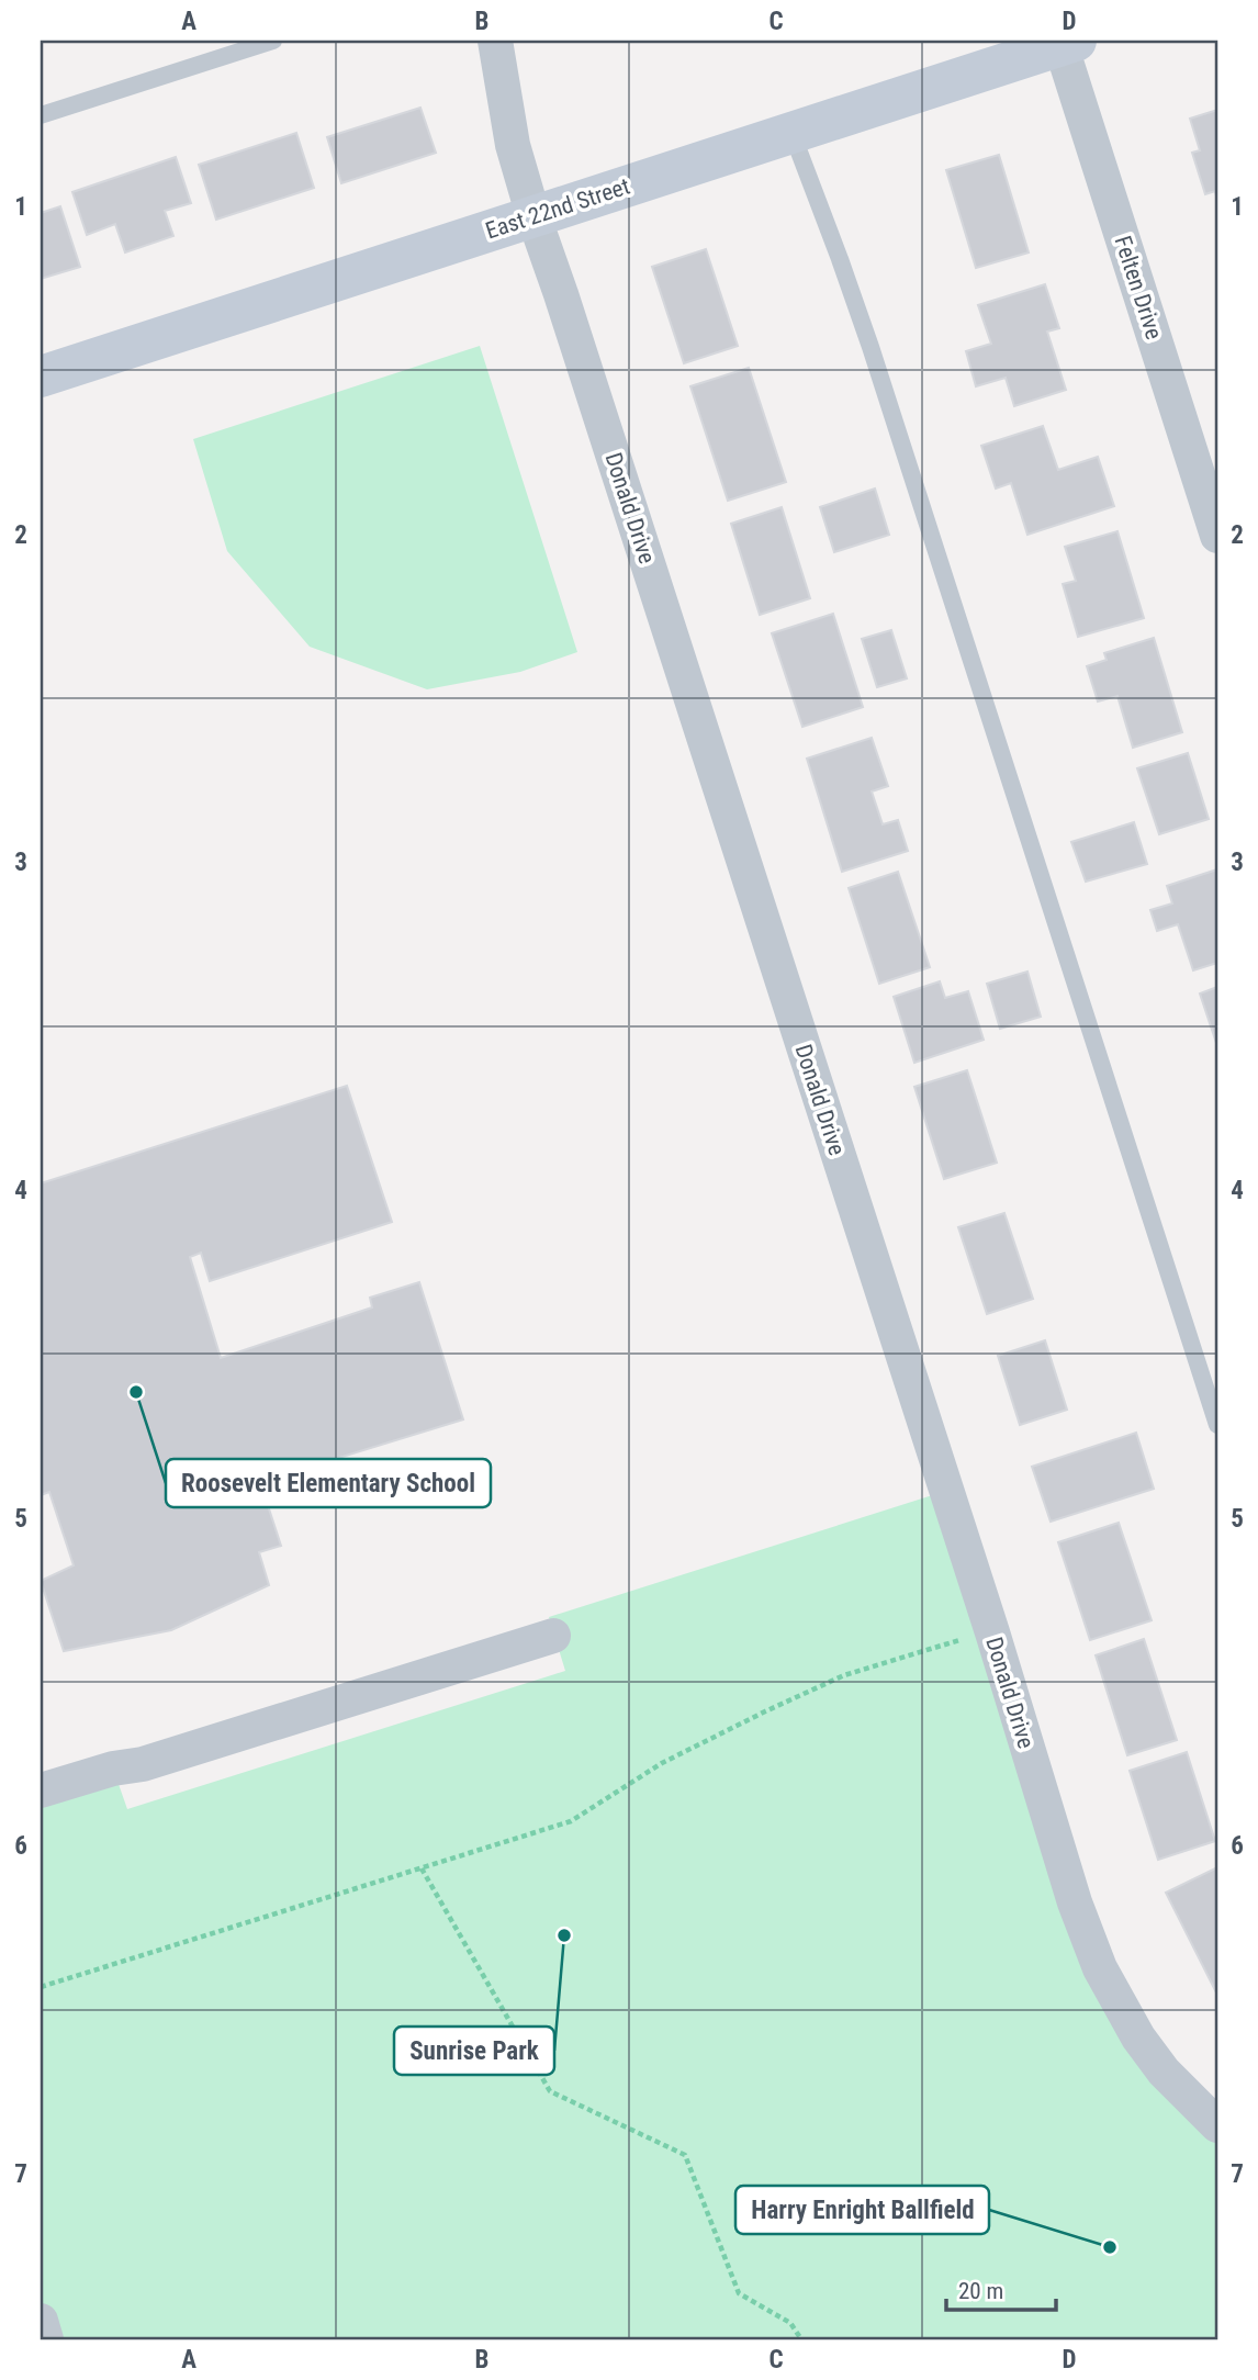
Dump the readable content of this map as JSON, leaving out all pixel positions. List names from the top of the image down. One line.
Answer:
{"streets":{"street":["East 22nd Street","Felten Drive","Donald Drive"]},"crossings":[["East 22nd Street","Felten Drive"],["East 22nd Street","Donald Drive"]],"places":["Roosevelt Elementary School","Sunrise Park","Harry Enright Ballfield"],"scale_bar":"20 m","grid":{"columns":["A","B","C","D"],"rows":["1","2","3","4","5","6","7"]}}
